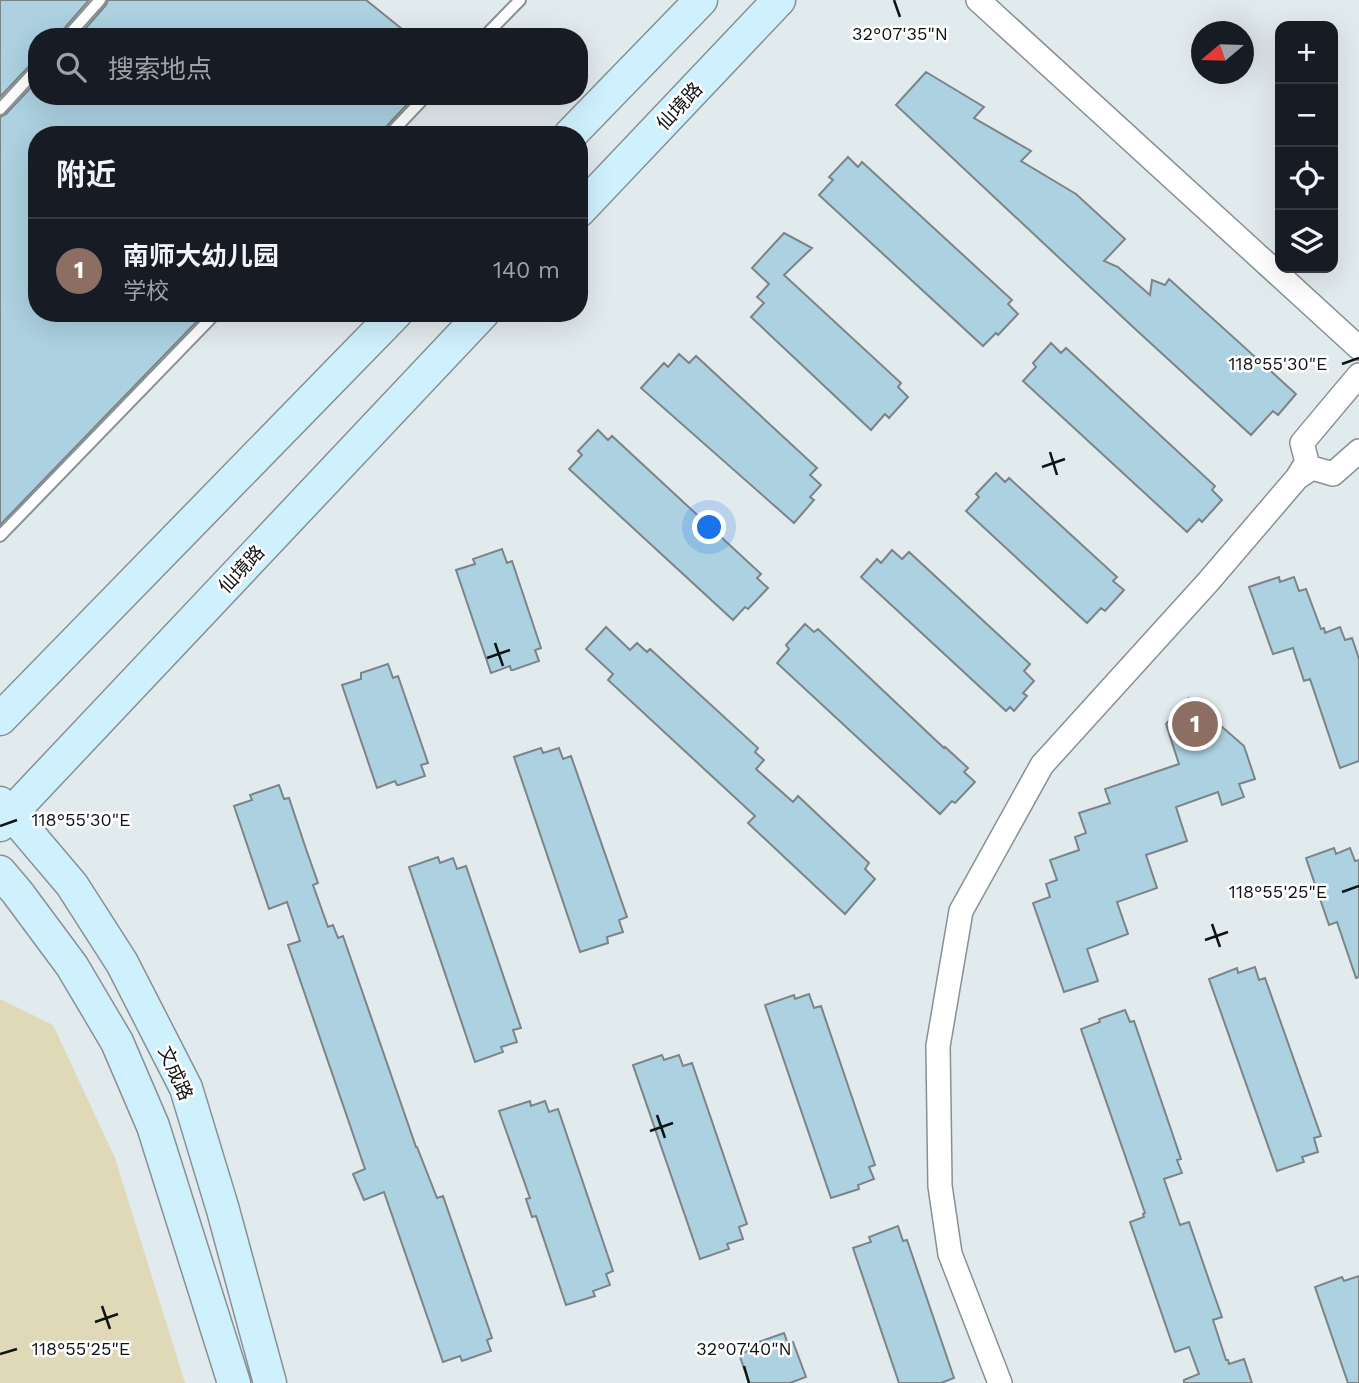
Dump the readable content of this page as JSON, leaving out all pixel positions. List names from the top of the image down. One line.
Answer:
{"streets":{"main road":["仙境路","文成路"]},"crossings":[["仙境路","文成路"]],"north":"left","page":{"map_buttons":["+","−"],"search":"搜索地点","heading":"附近","list":[{"mark":"1","name":"南师大幼儿园","note":"学校","value":"140 m"}],"pins":"1"},"coordinates":["32°07'35\"N","118°55'30\"E","118°55'25\"E","32°07'40\"N"]}
